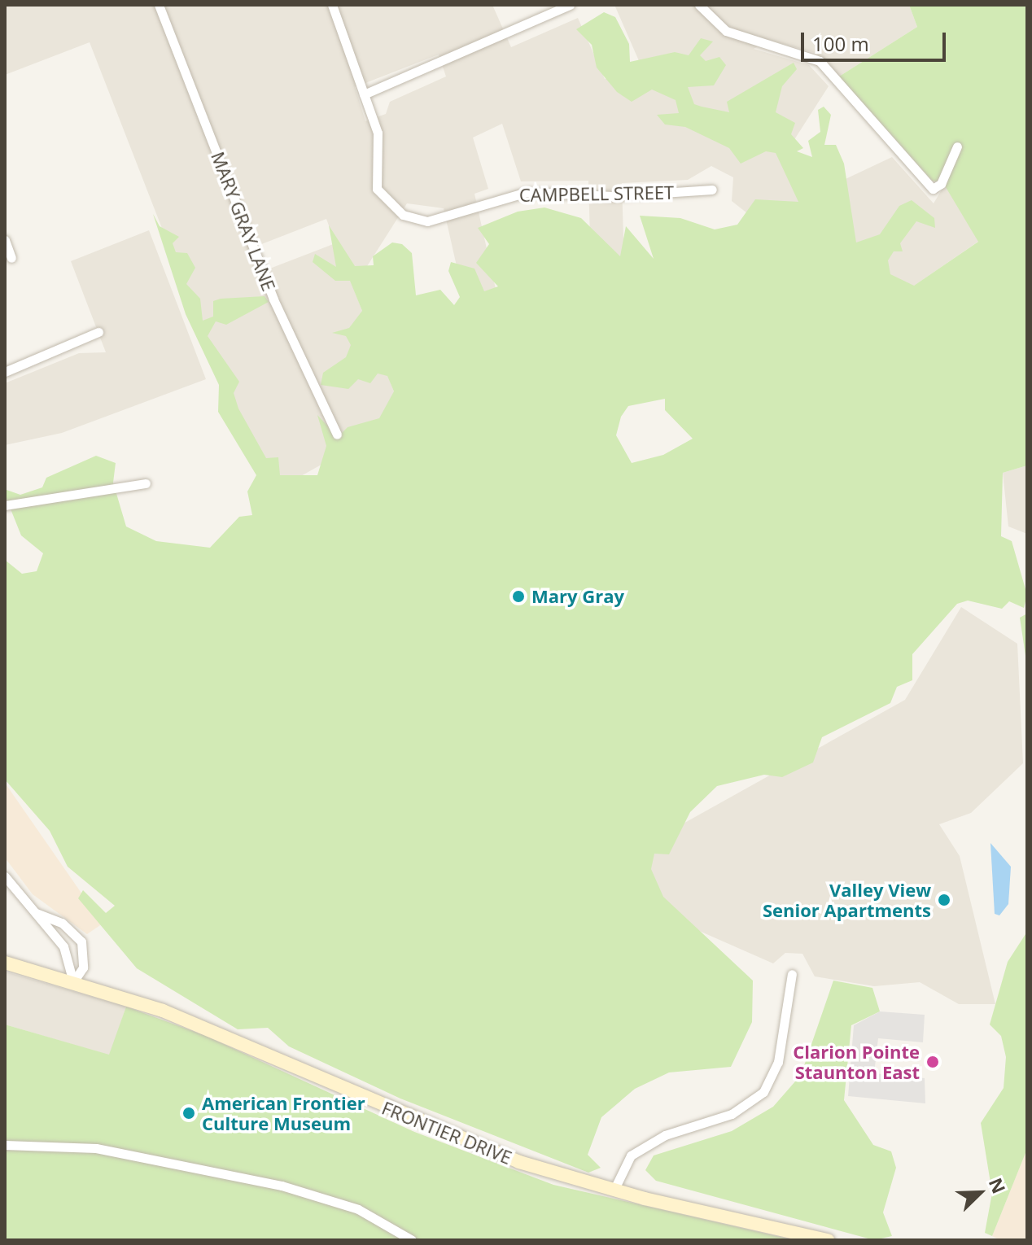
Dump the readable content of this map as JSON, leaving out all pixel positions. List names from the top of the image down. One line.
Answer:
{"streets":{"street":["CAMPBELL STREET","MARY GRAY LANE","FRONTIER DRIVE"]},"places":["Mary Gray","Valley View Senior Apartments","Clarion Pointe Staunton East","American Frontier Culture Museum"],"scale_bar":"100 m","north":"top right"}
